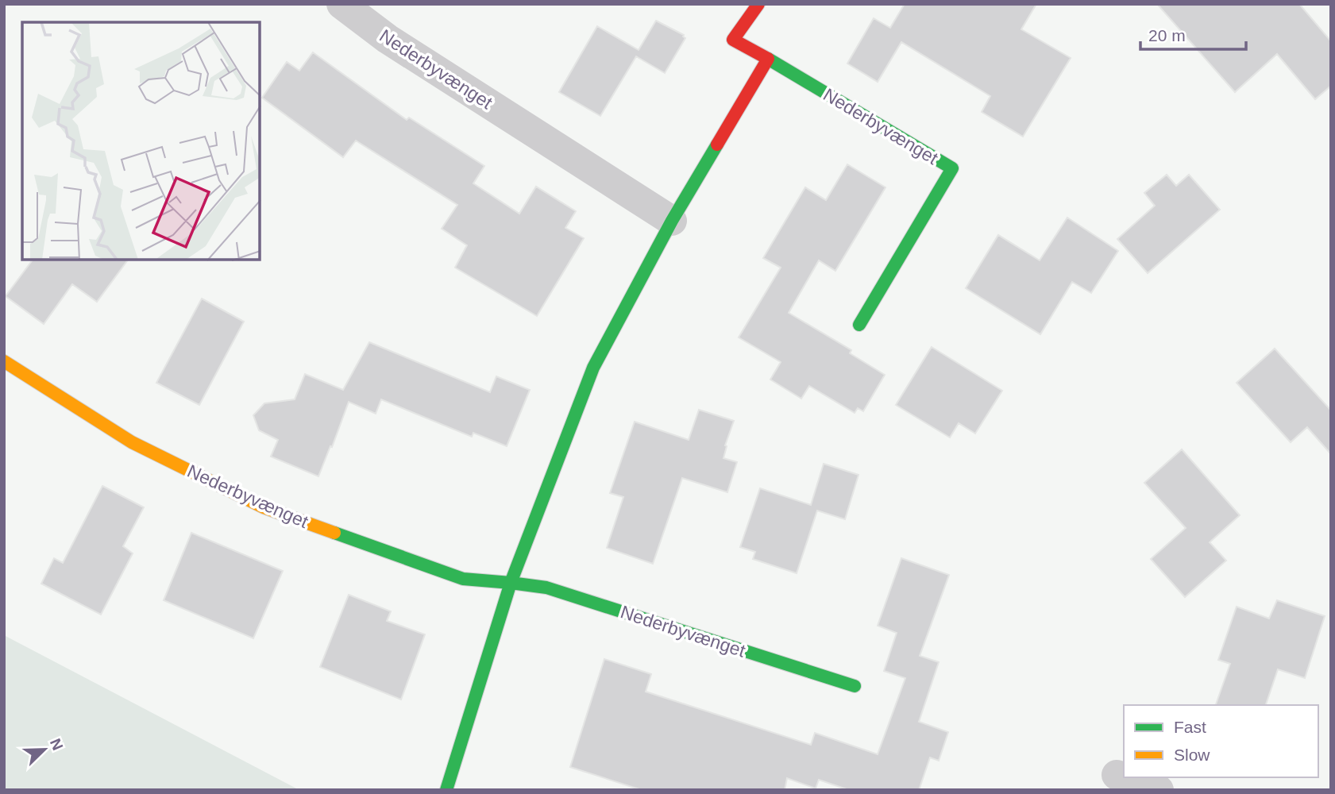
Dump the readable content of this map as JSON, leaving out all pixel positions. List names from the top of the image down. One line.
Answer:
{"streets":{"street":["Nederbyvænget"]},"legend":["Fast","Slow"],"scale_bar":"20 m","north":"top right"}
